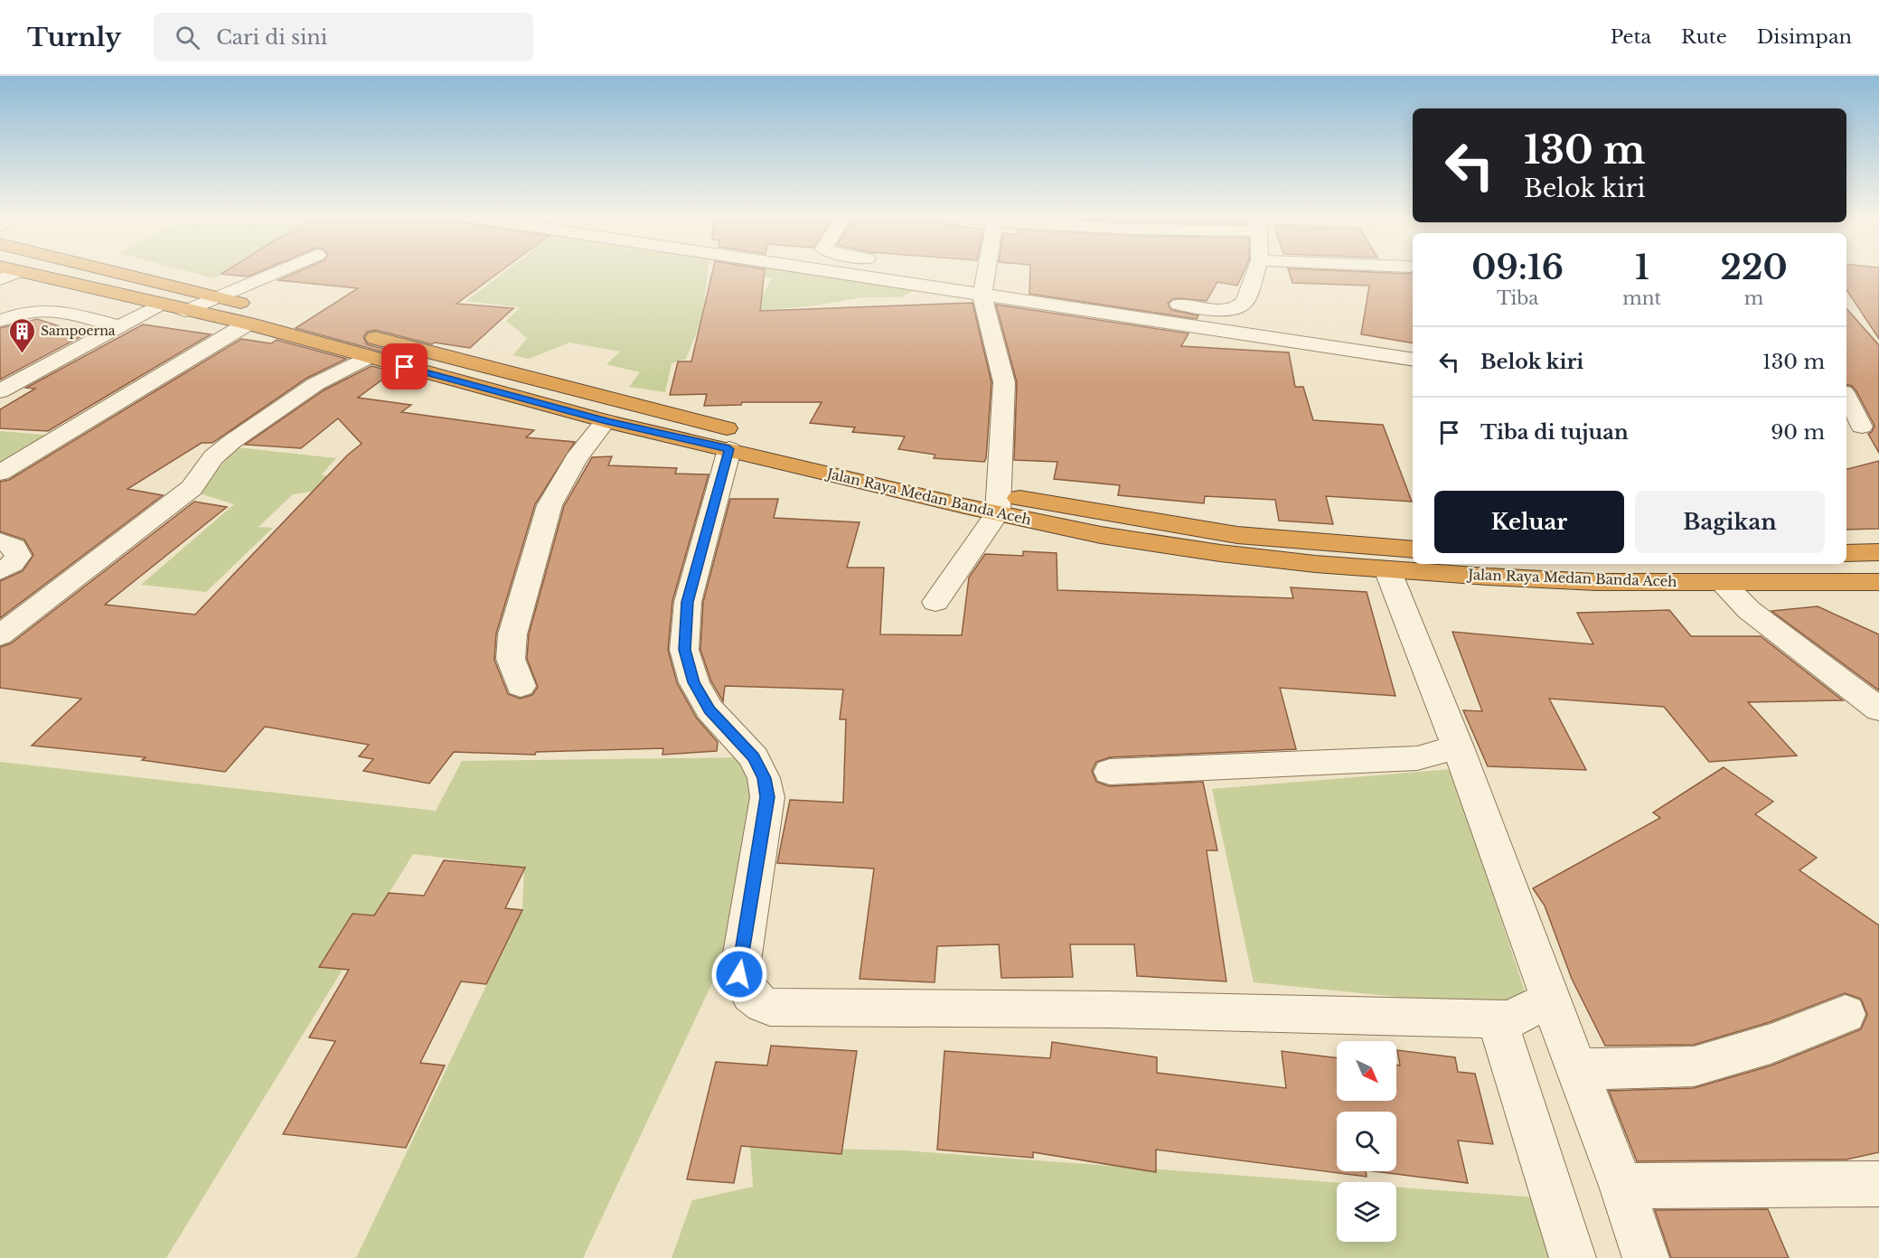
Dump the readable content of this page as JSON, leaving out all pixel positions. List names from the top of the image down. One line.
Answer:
{"streets":{"highway":["Jalan Raya Medan Banda Aceh"]},"places":{"building":["Sampoerna"]},"north":"bottom right","page":{"header":"Turnly","search":"Cari di sini","nav":["Peta","Rute","Disimpan"],"turn":["130 m","Belok kiri"],"eta":["09:16","Tiba","1","mnt","220","m"],"list":[{"name":"Belok kiri","value":"130 m"},{"name":"Tiba di tujuan","value":"90 m"}],"buttons":["Keluar","Bagikan"]}}
